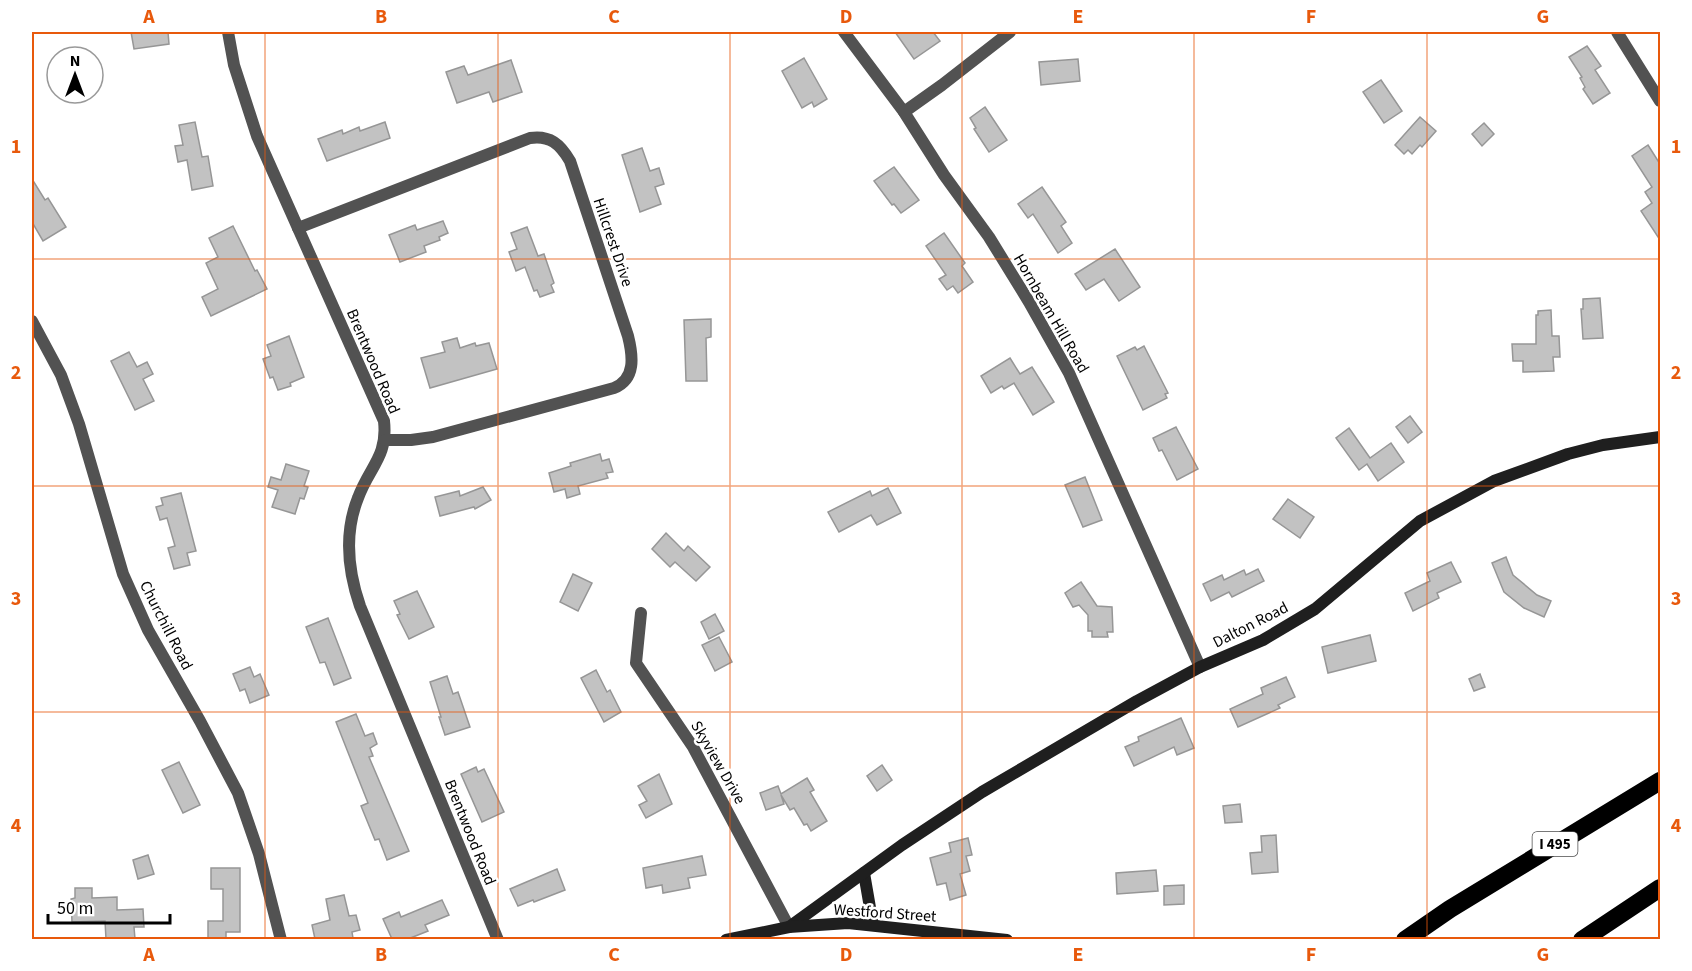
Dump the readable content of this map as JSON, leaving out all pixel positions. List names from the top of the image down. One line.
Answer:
{"streets":{"highway":["I 495"],"street":["Hillcrest Drive","Hornbeam Hill Road","Brentwood Road","Dalton Road","Churchill Road","Skyview Drive","Westford Street"]},"crossings":[["Hillcrest Drive","Brentwood Road"],["Hornbeam Hill Road","Dalton Road"],["Dalton Road","Skyview Drive"],["Dalton Road","Westford Street"],["Skyview Drive","Westford Street"]],"scale_bar":"50 m","north":"top","grid":{"columns":["A","B","C","D","E","F","G"],"rows":["1","2","3","4"]}}
